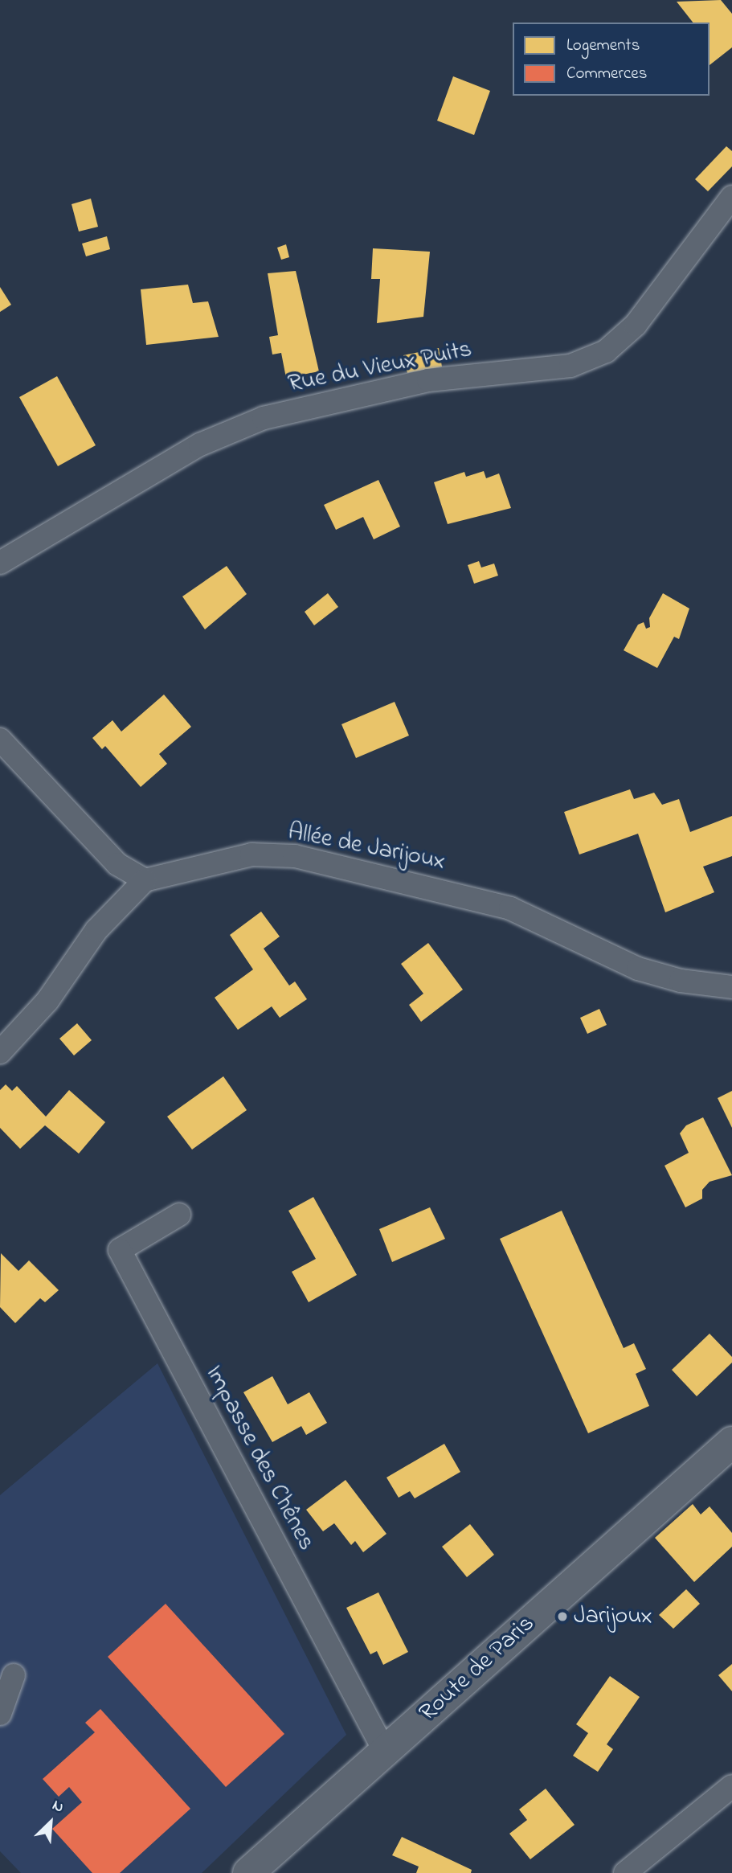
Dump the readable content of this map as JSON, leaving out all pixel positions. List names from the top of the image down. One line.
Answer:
{"streets":{"main road":["Route de Paris"],"street":["Rue du Vieux Puits","Allée de Jarijoux","Impasse des Chênes"]},"crossings":[["Impasse des Chênes","Route de Paris"]],"places":["Jarijoux"],"legend":["Logements","Commerces"],"north":"top right"}
